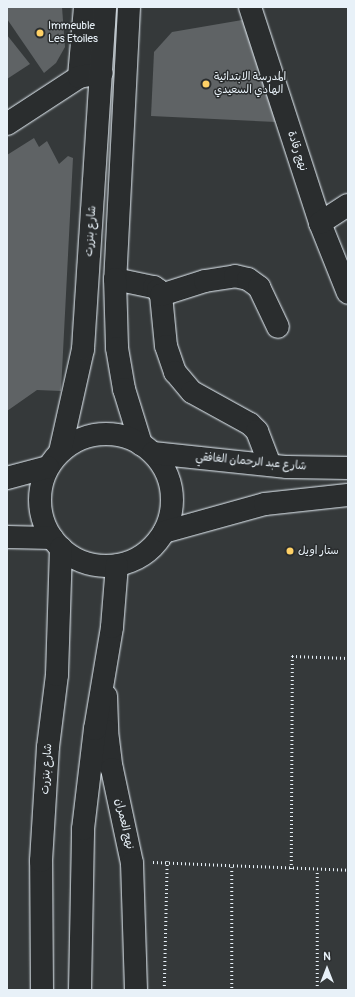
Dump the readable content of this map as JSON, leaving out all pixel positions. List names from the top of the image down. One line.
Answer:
{"streets":{"main road":["نهج رقادة","شارع بنزرت","شارع عبد الرحمان الغافقي","نهج العمران"]},"crossings":[["شارع بنزرت","شارع عبد الرحمان الغافقي"]],"places":["Immeuble Les Etoiles","المدرسة الابتدائية الهادي السعيدي","ستار اويل"],"north":"top"}
